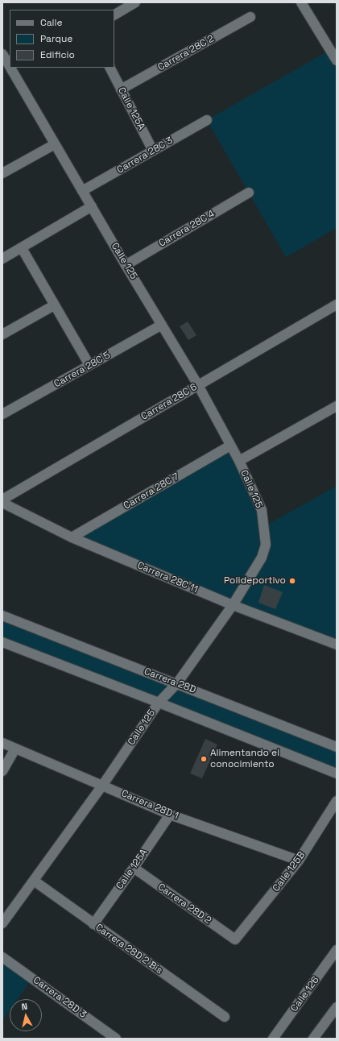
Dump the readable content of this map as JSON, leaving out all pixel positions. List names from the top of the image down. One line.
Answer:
{"streets":{"street":["Carrera 28C 2","Calle 125A","Carrera 28C 3","Carrera 28C 4","Calle 125","Carrera 28C 5","Carrera 28C 6","Carrera 28C 7","Carrera 28C 11","Carrera 28D","Carrera 28D 1","Calle 125B","Carrera 28D 2","Carrera 28D 2 Bis","Calle 126","Carrera 28D 3"]},"crossings":[["Carrera 28C 2","Calle 125A"],["Calle 125A","Carrera 28C 3"],["Calle 125A","Carrera 28D 1"],["Calle 125A","Carrera 28D 2"],["Calle 125A","Carrera 28D 2 Bis"],["Carrera 28C 3","Calle 125"],["Carrera 28C 4","Calle 125"],["Calle 125","Carrera 28C 5"],["Calle 125","Carrera 28C 6"],["Calle 125","Carrera 28C 7"],["Calle 125","Carrera 28C 11"],["Calle 125","Carrera 28D"],["Calle 125","Carrera 28D 1"],["Calle 125","Carrera 28D 2 Bis"],["Carrera 28C 7","Carrera 28C 11"],["Carrera 28D 1","Calle 125B"],["Calle 125B","Carrera 28D 2"]],"places":["Polideportivo","Alimentando el conocimiento"],"legend":["Calle","Parque","Edificio"],"north":"top"}
